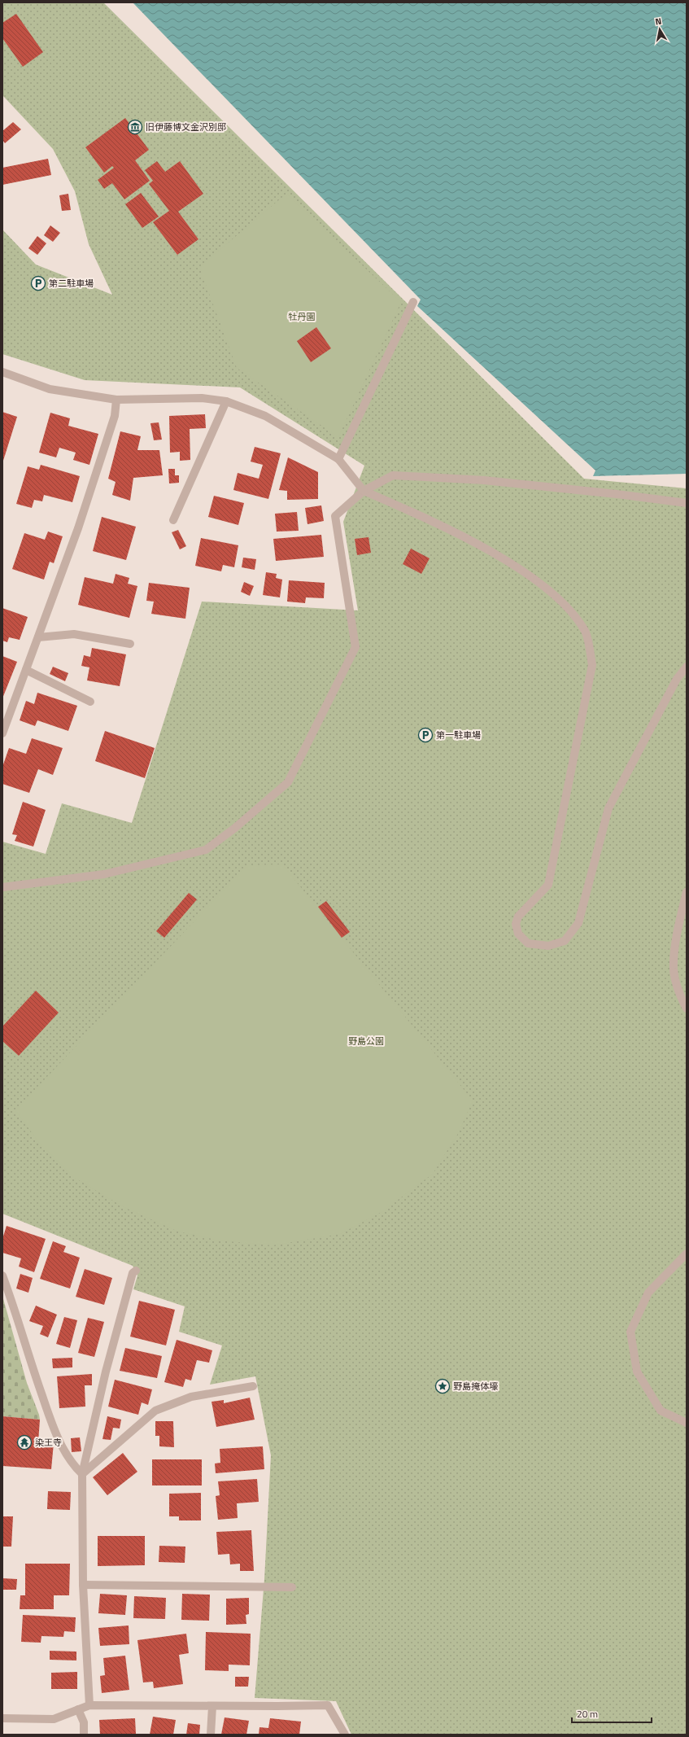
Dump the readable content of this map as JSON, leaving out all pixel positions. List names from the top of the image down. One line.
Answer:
{"parks":["牡丹園","野島公園"],"places":{"museum":["旧伊藤博文金沢別邸"],"parking":["第二駐車場","第一駐車場"],"place":["野島掩体壕"],"temple":["染王寺"]},"scale_bar":"20 m","north":"top"}
